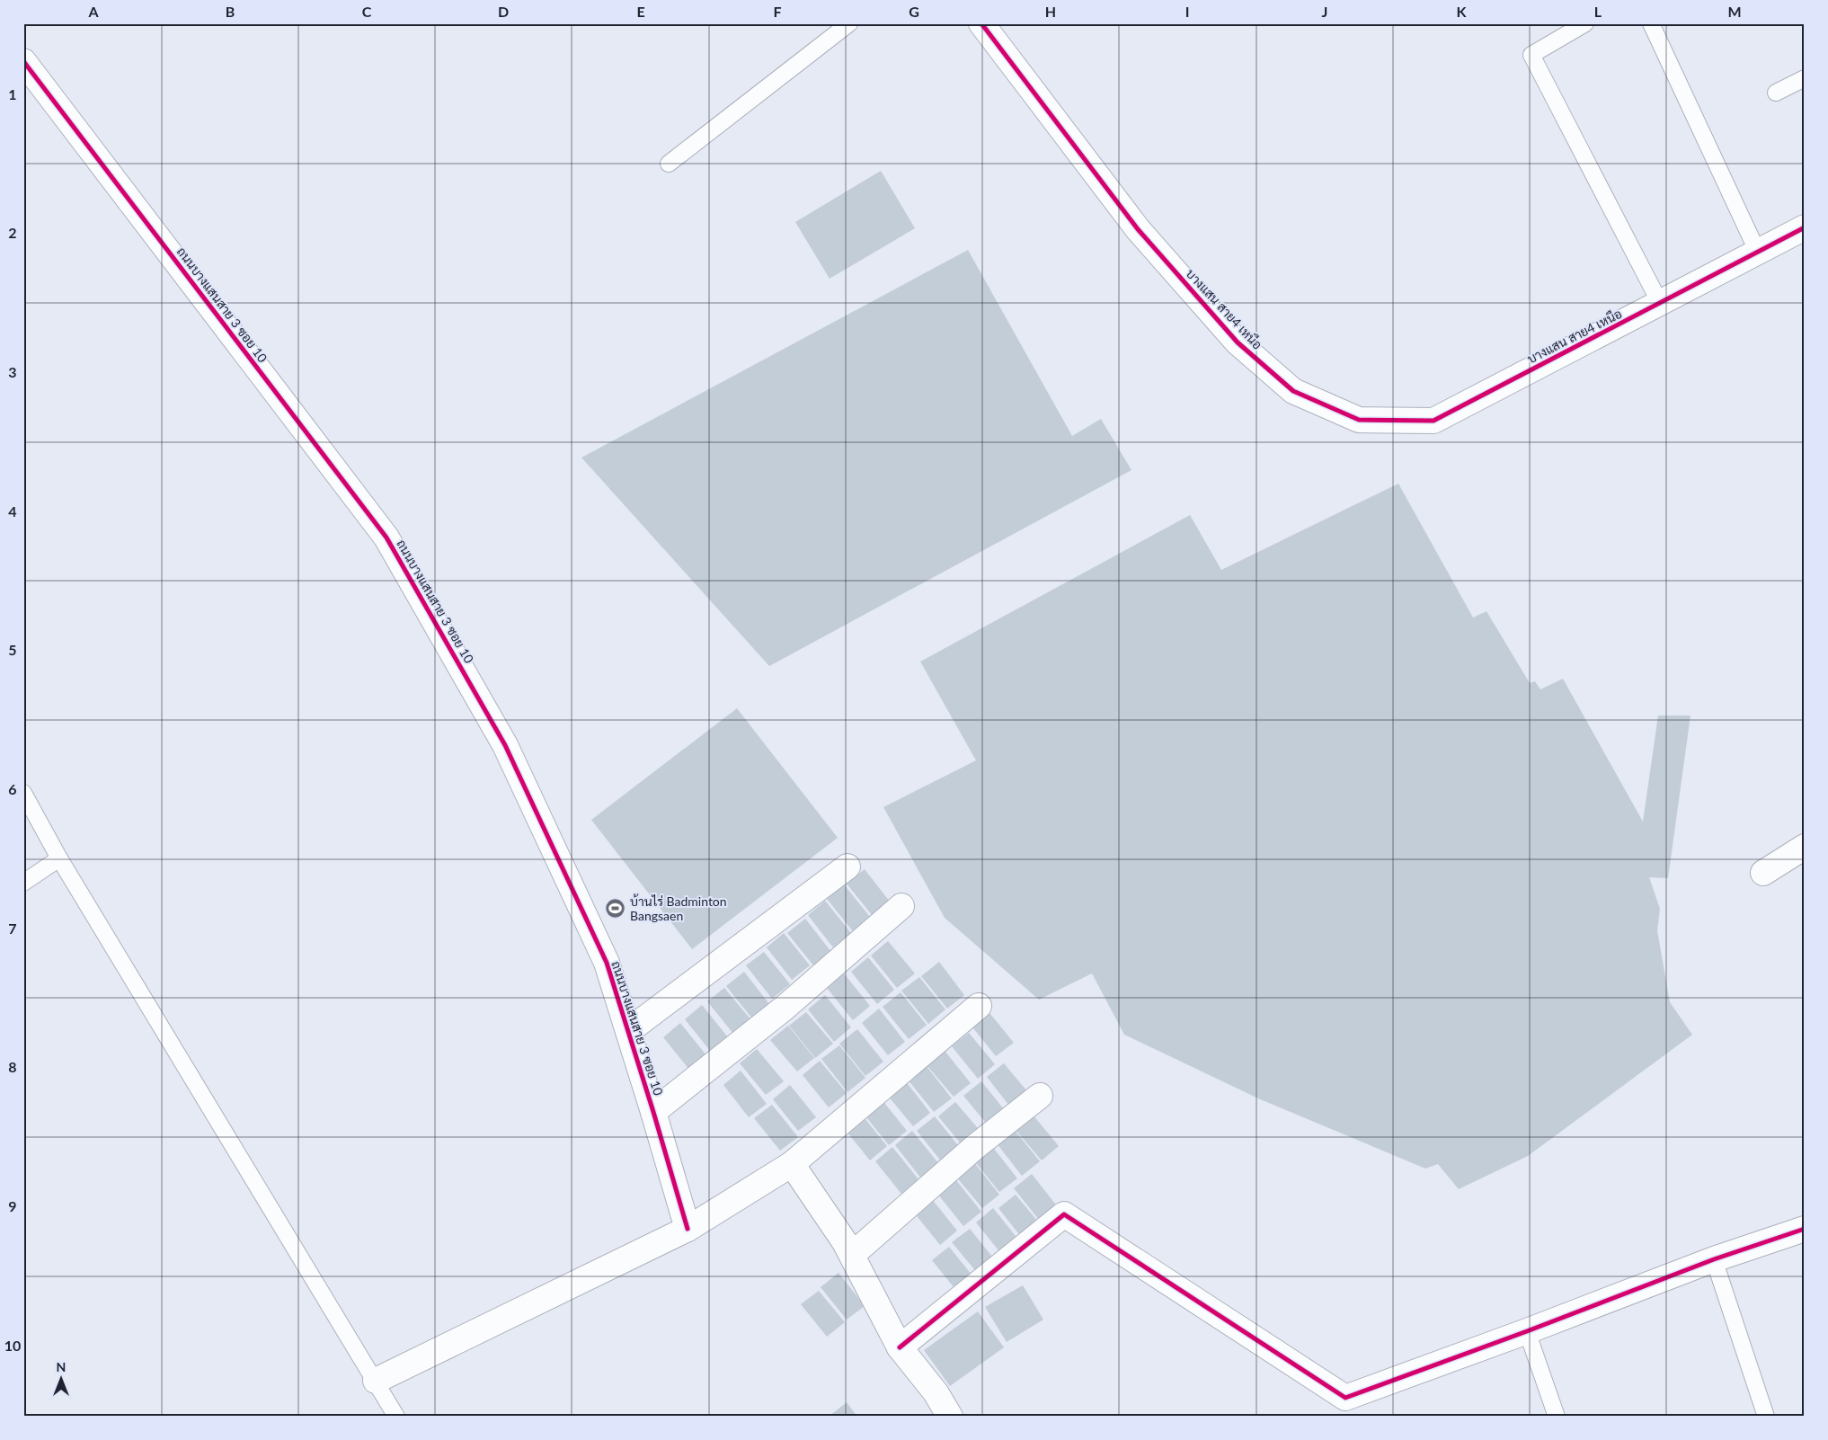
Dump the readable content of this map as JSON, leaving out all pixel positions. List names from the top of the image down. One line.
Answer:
{"streets":{"street":["ถนนบางแสนสาย 3 ซอย 10","บางแสน สาย4 เหนือ"]},"places":{"sports":["บ้านไร่ Badminton Bangsaen"]},"north":"top","grid":{"columns":["A","B","C","D","E","F","G","H","I","J","K","L","M"],"rows":["1","2","3","4","5","6","7","8","9","10"]}}
